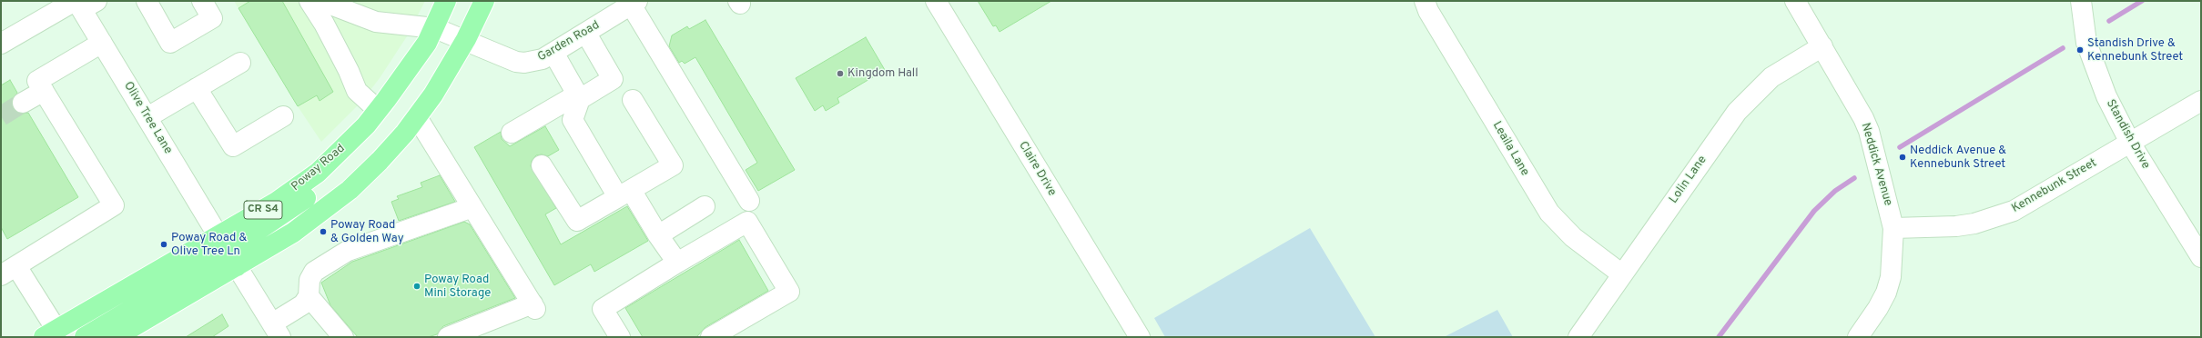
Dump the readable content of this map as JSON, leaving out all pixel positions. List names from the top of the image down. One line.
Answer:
{"streets":{"main road":["Poway Road","CR S4"],"street":["Garden Road","Olive Tree Lane","Standish Drive","Leaila Lane","Neddick Avenue","Claire Drive","Lolin Lane","Kennebunk Street"]},"crossings":[["Garden Road","Poway Road"],["Garden Road","CR S4"],["Olive Tree Lane","Poway Road"],["Standish Drive","Kennebunk Street"],["Leaila Lane","Lolin Lane"],["Neddick Avenue","Lolin Lane"],["Neddick Avenue","Kennebunk Street"]],"places":["Standish Drive & Kennebunk Street","Kingdom Hall","Neddick Avenue & Kennebunk Street","Poway Road & Golden Way","Poway Road & Olive Tree Ln","Poway Road Mini Storage"]}
